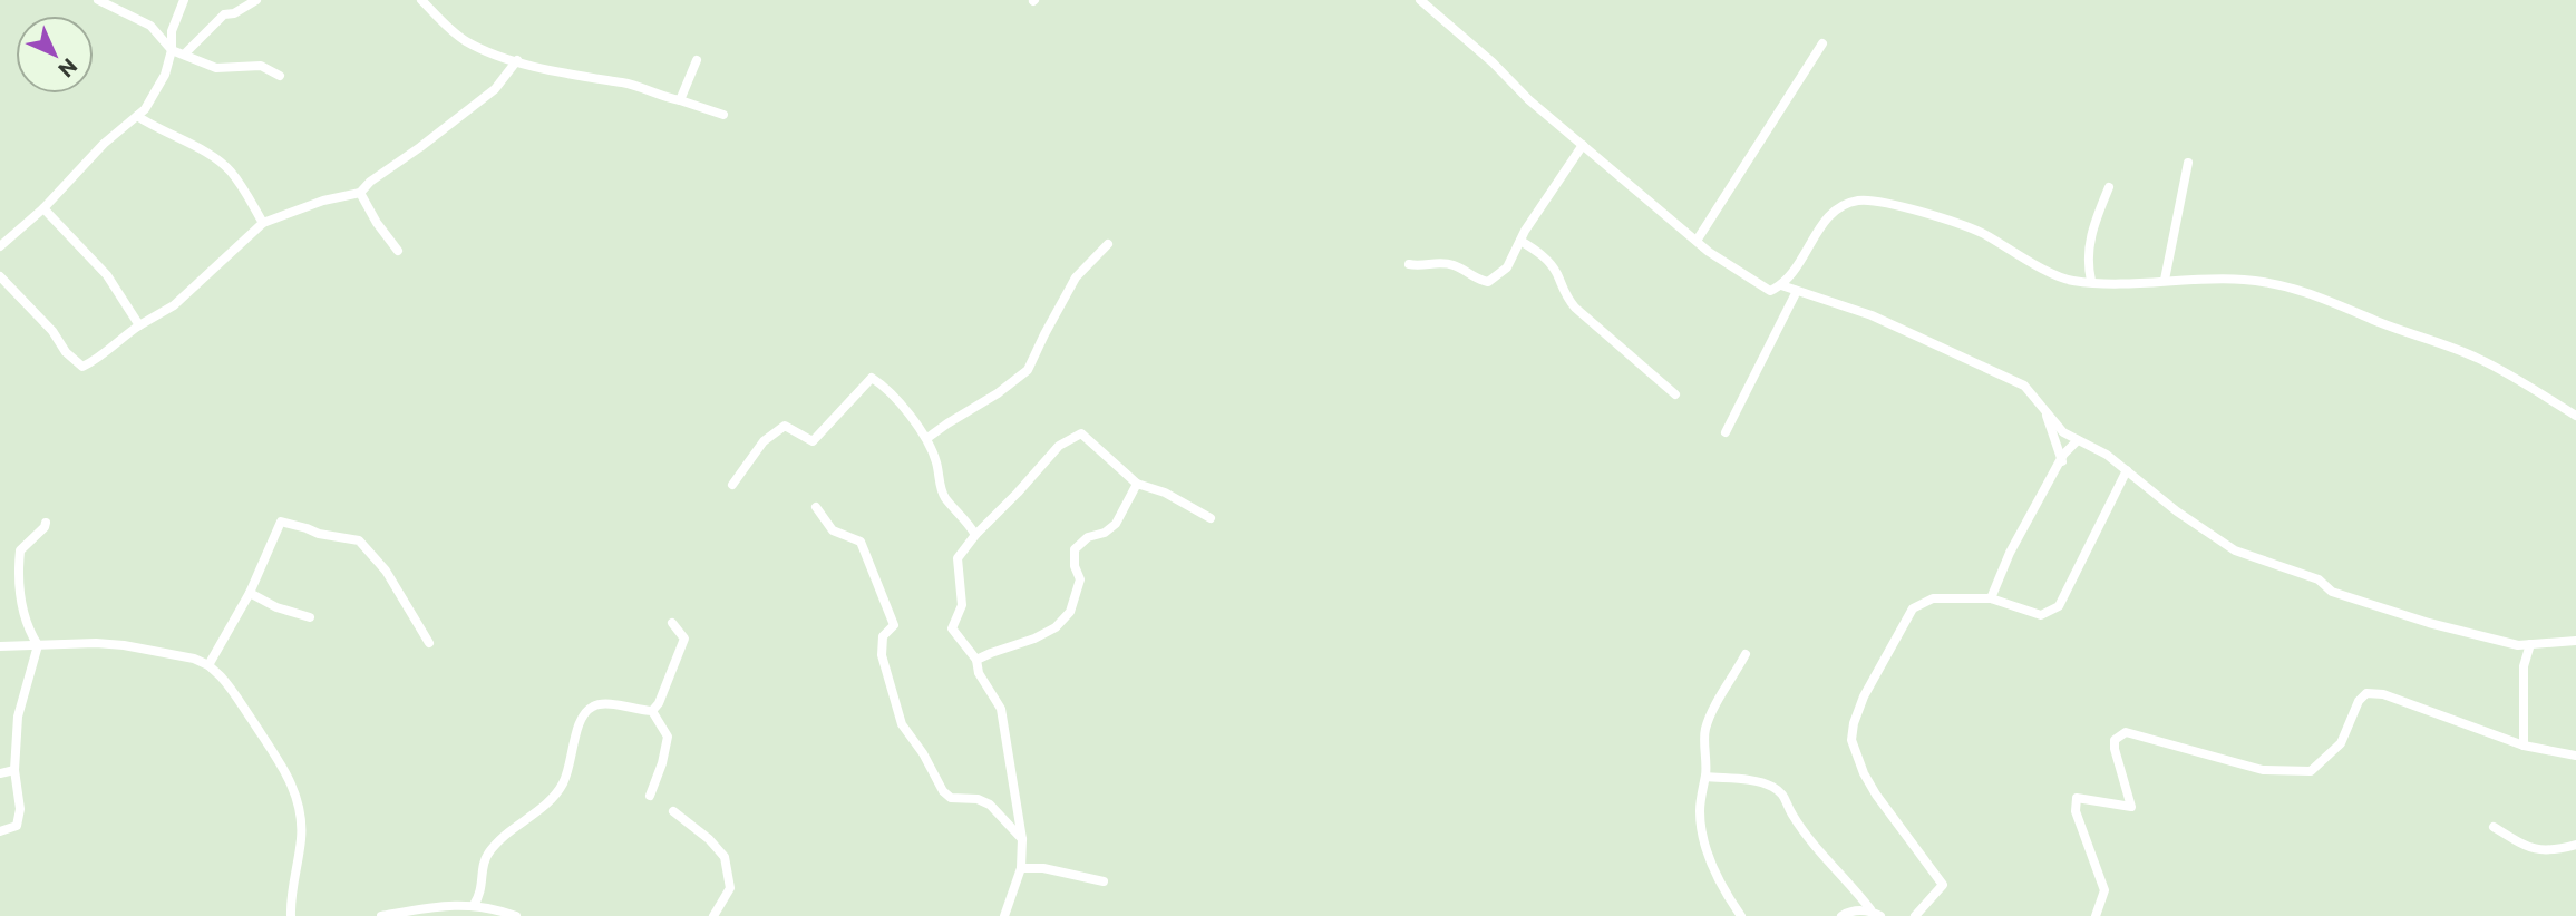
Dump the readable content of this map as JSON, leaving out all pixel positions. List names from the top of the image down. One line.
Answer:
{"north":"bottom right"}
